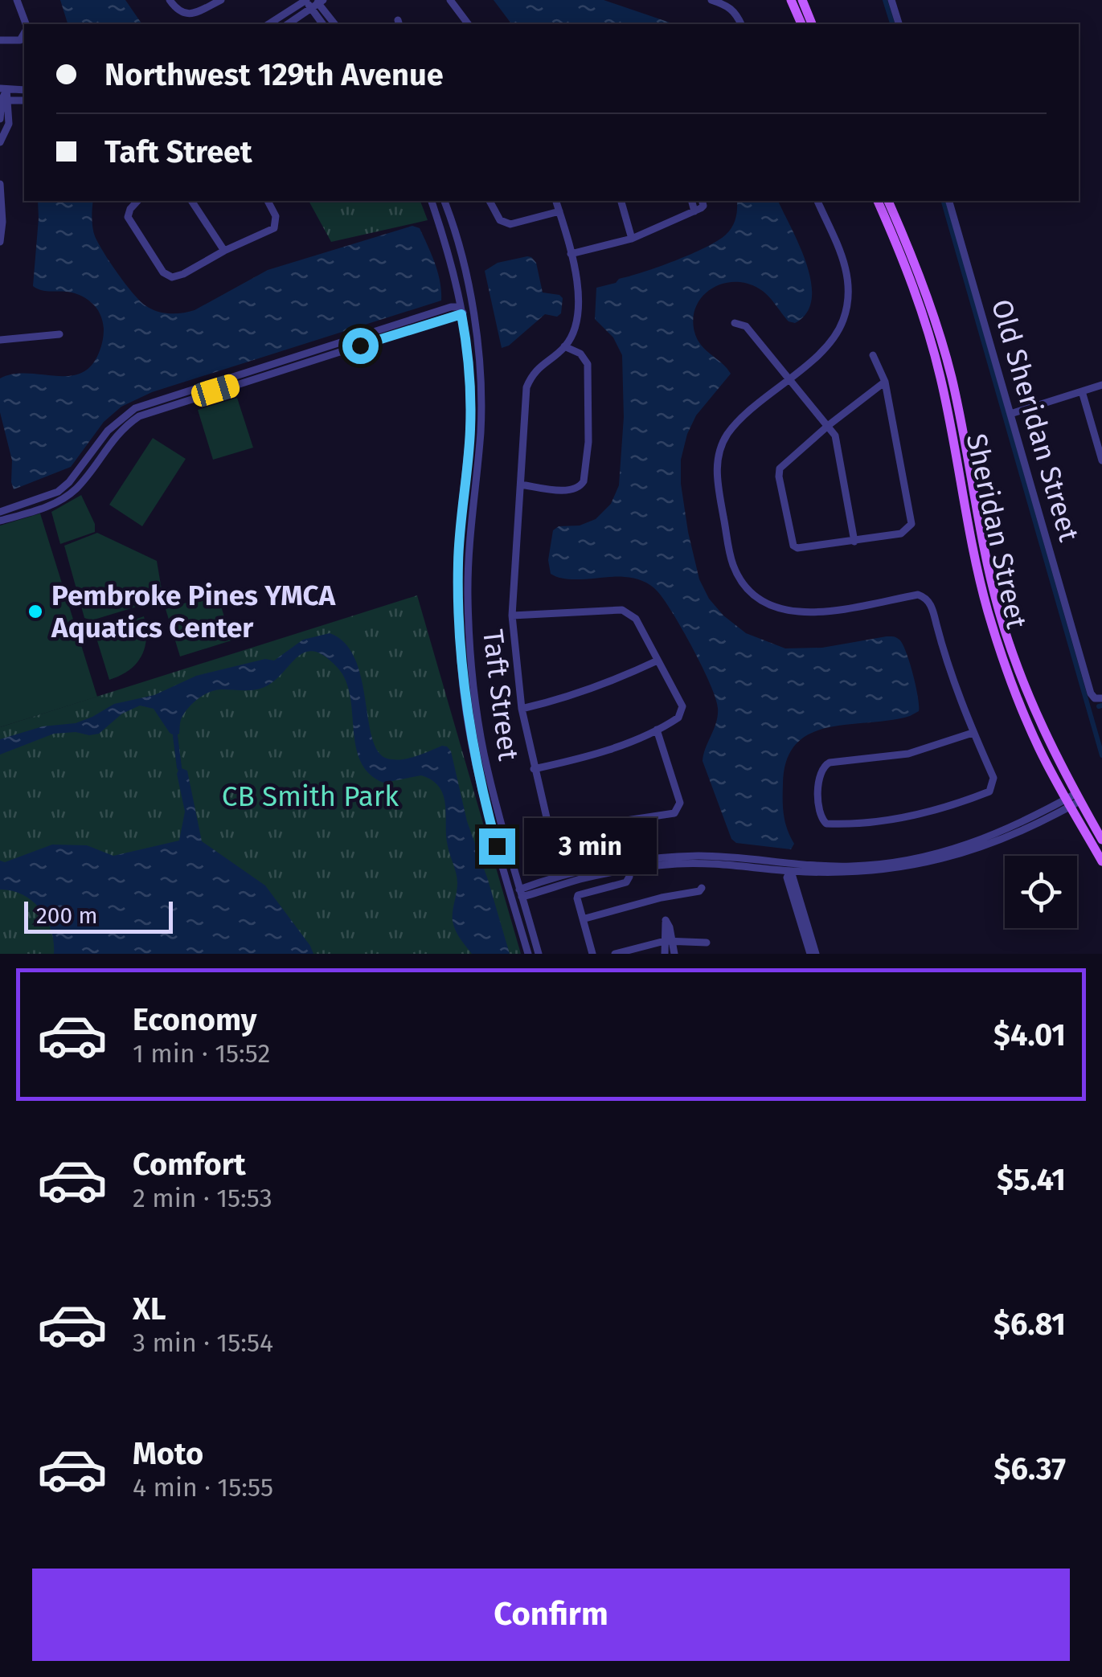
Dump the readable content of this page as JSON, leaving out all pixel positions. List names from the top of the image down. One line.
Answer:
{"streets":{"main road":["Sheridan Street"],"street":["Old Sheridan Street","Taft Street"]},"parks":["CB Smith Park"],"places":["Pembroke Pines YMCA Aquatics Center"],"scale_bar":"200 m","page":{"banner":["Northwest 129th Avenue","Taft Street"],"bubble":"3 min","scale":"200 m","list":[{"name":"Economy","note":"1 min · 15:52","value":"$4.01"},{"name":"Comfort","note":"2 min · 15:53","value":"$5.41"},{"name":"XL","note":"3 min · 15:54","value":"$6.81"},{"name":"Moto","note":"4 min · 15:55","value":"$6.37"}],"buttons":"Confirm"}}
